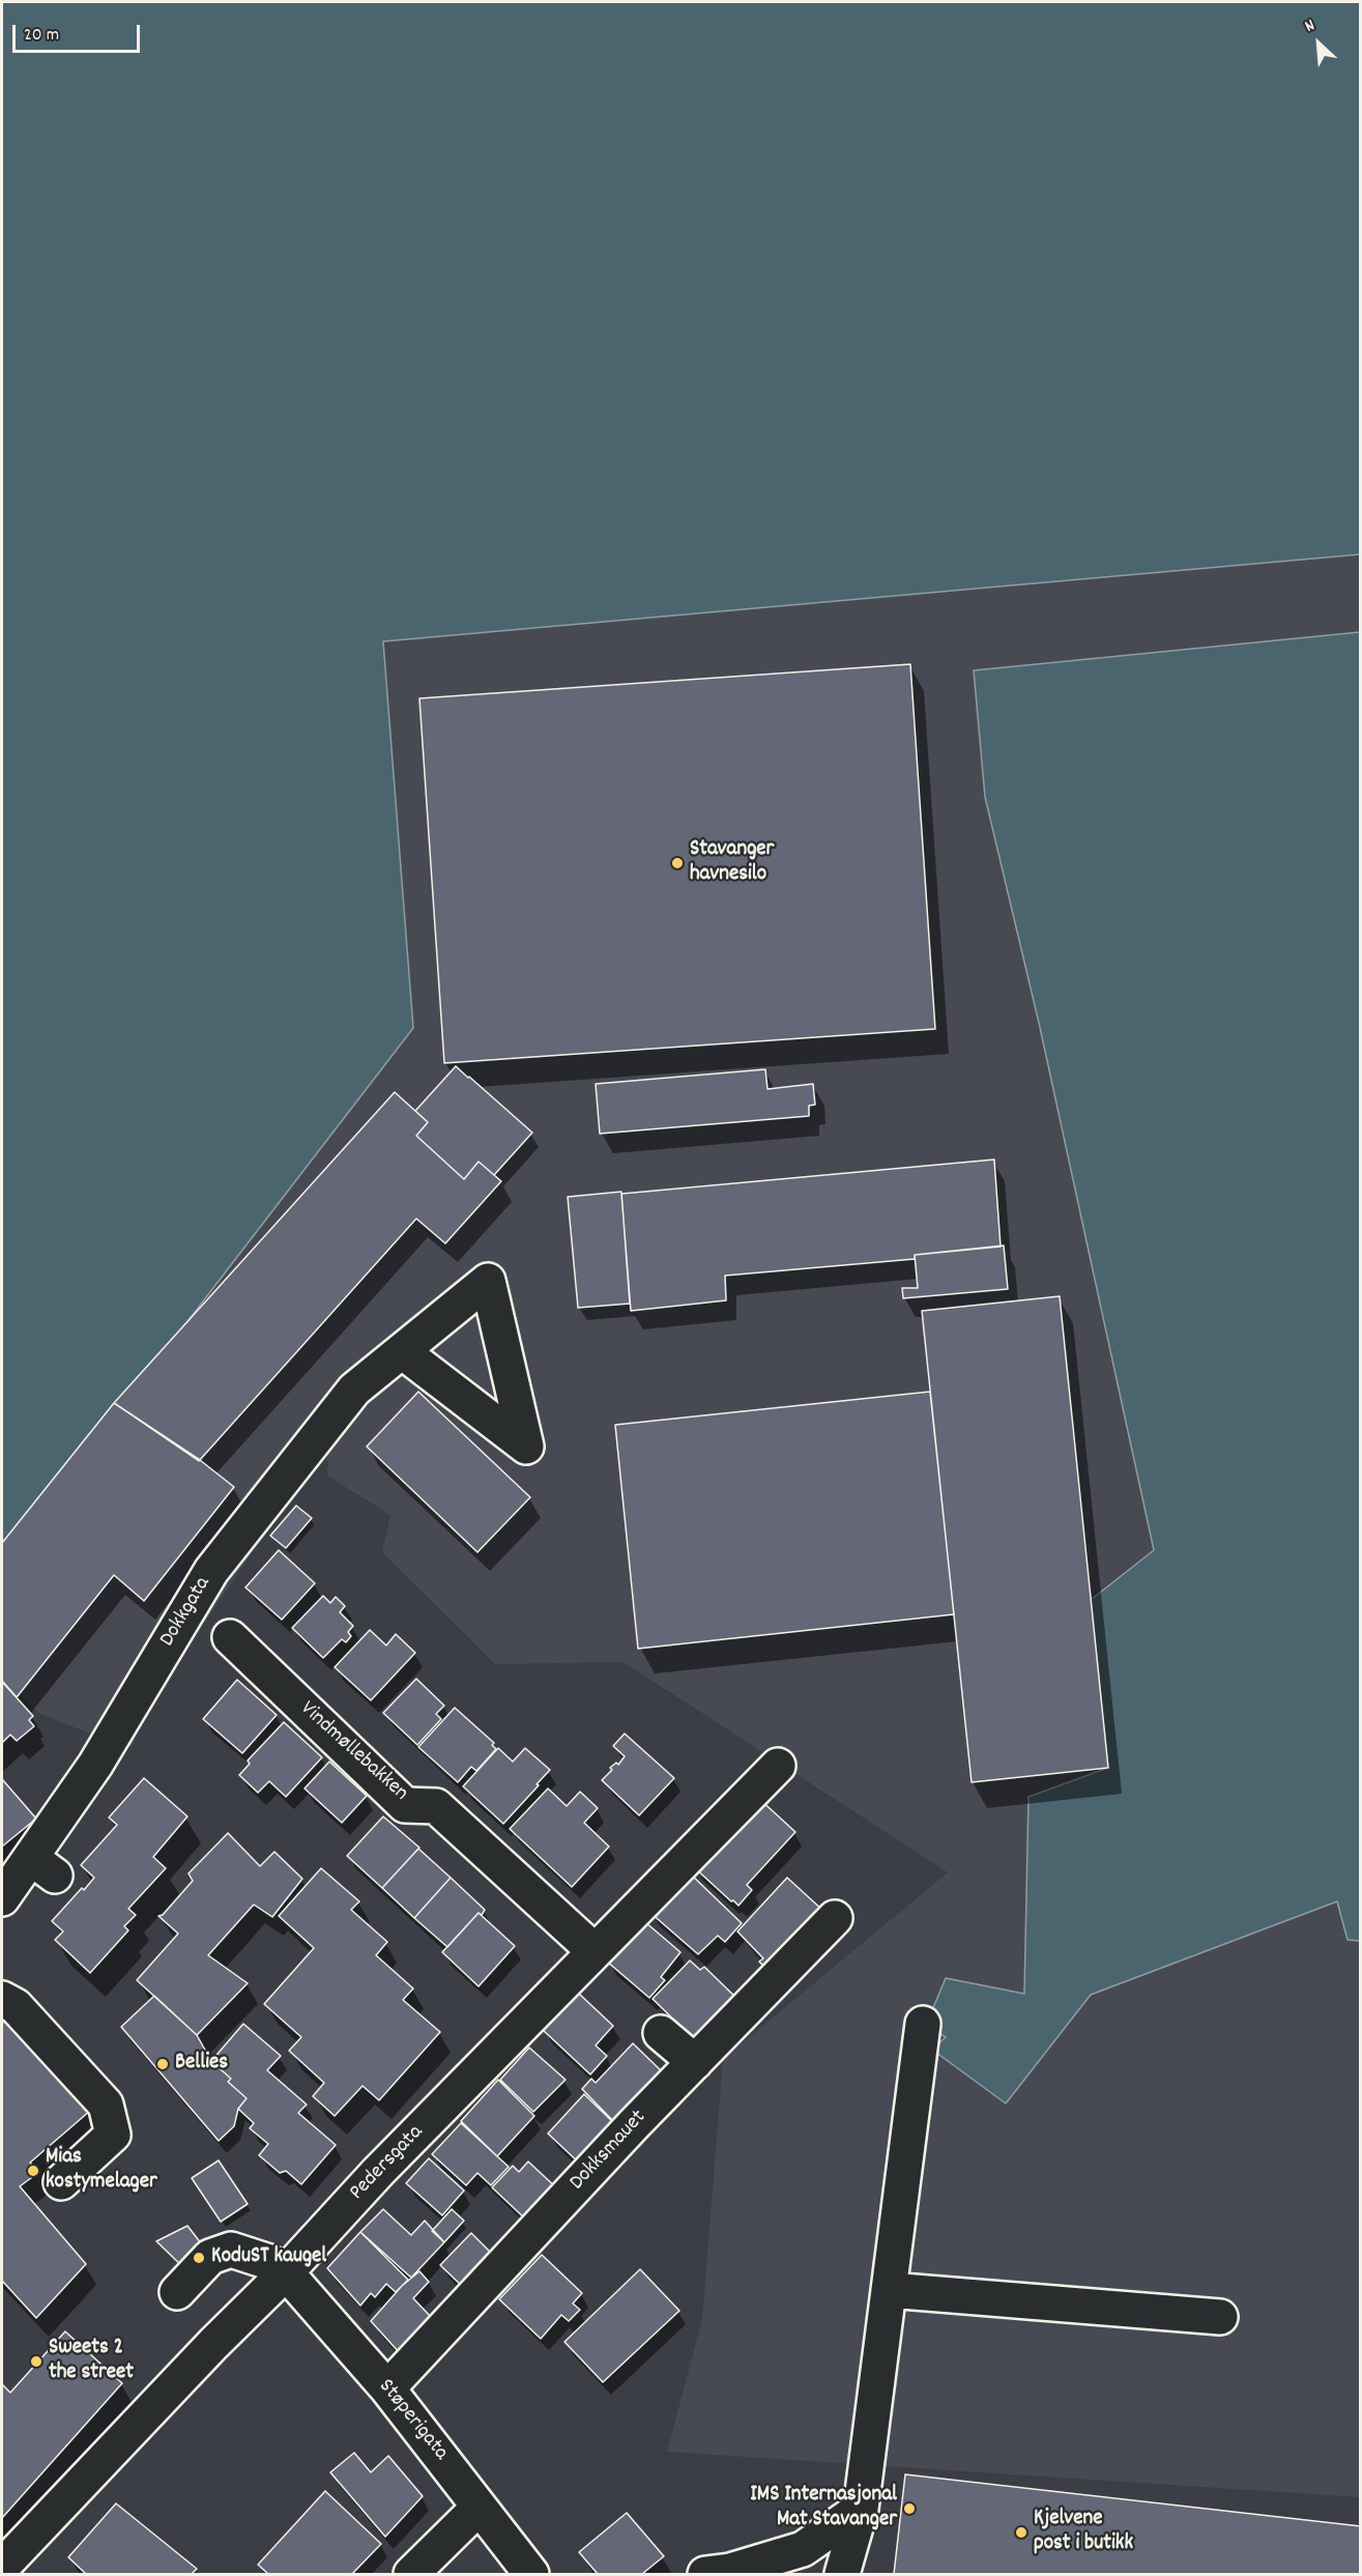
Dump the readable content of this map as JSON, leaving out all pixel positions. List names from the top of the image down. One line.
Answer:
{"streets":{"street":["Dokkgata","Vindmøllebakken","Dokksmauet","Pedersgata","Støperigata"]},"crossings":[["Vindmøllebakken","Pedersgata"],["Dokksmauet","Støperigata"],["Pedersgata","Støperigata"]],"places":["Stavanger havnesilo","Bellies","Mias kostymelager","KoduST kaugel","Sweets 2 the street","IMS Internasjonal Mat Stavanger","Kjelvene post i butikk"],"scale_bar":"20 m","north":"top left"}
